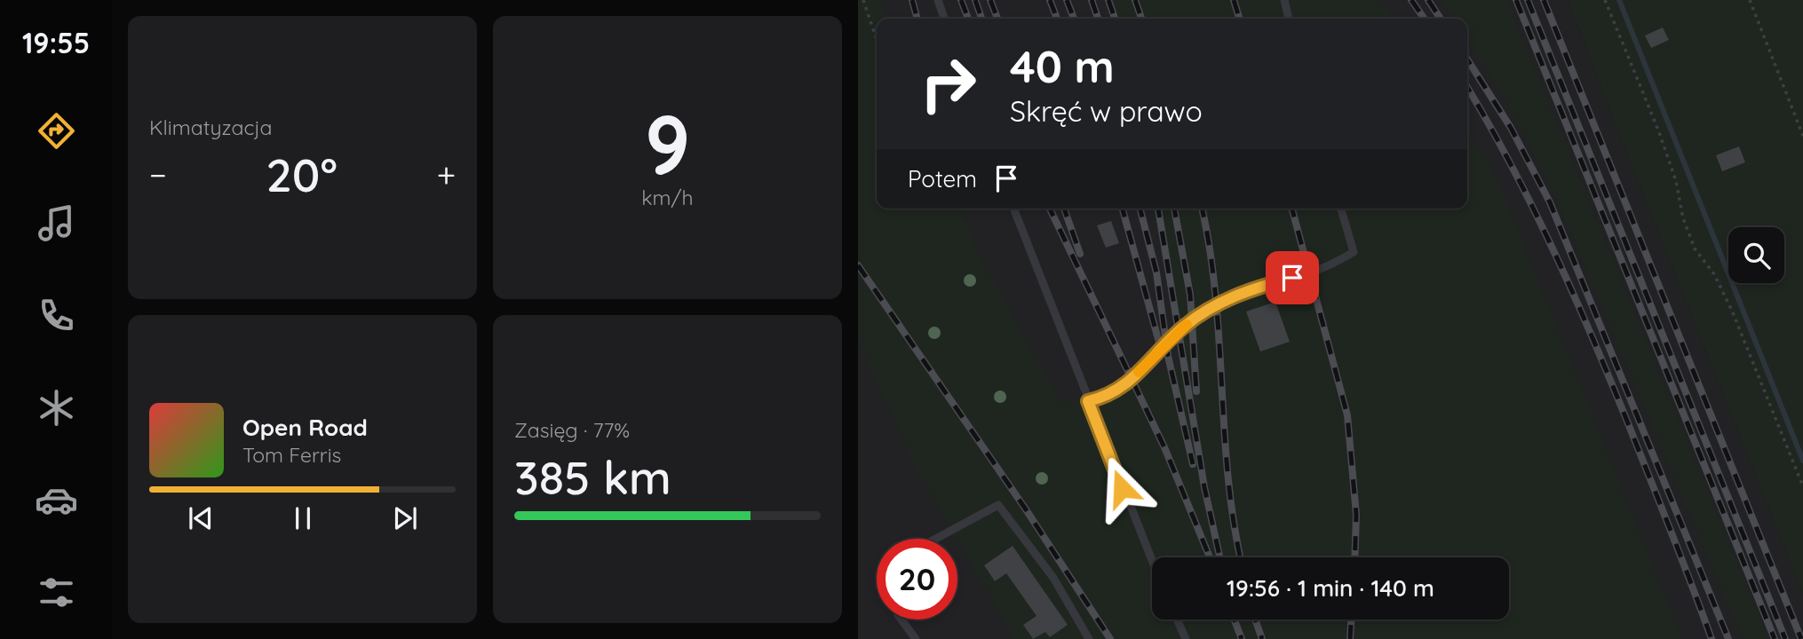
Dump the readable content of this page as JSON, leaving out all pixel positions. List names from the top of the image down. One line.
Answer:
{"page":{"tabs":"19:55","tile":["Klimatyzacja",["9","km/h"],["Zasięg · 77%","385 km"]],"turn":["40 m","Skręć w prawo"],"heat":["−","20°","+"],"then":"Potem","song":["Open Road","Tom Ferris"],"limit":"20","trip":"19:56 · 1 min · 140 m"}}
